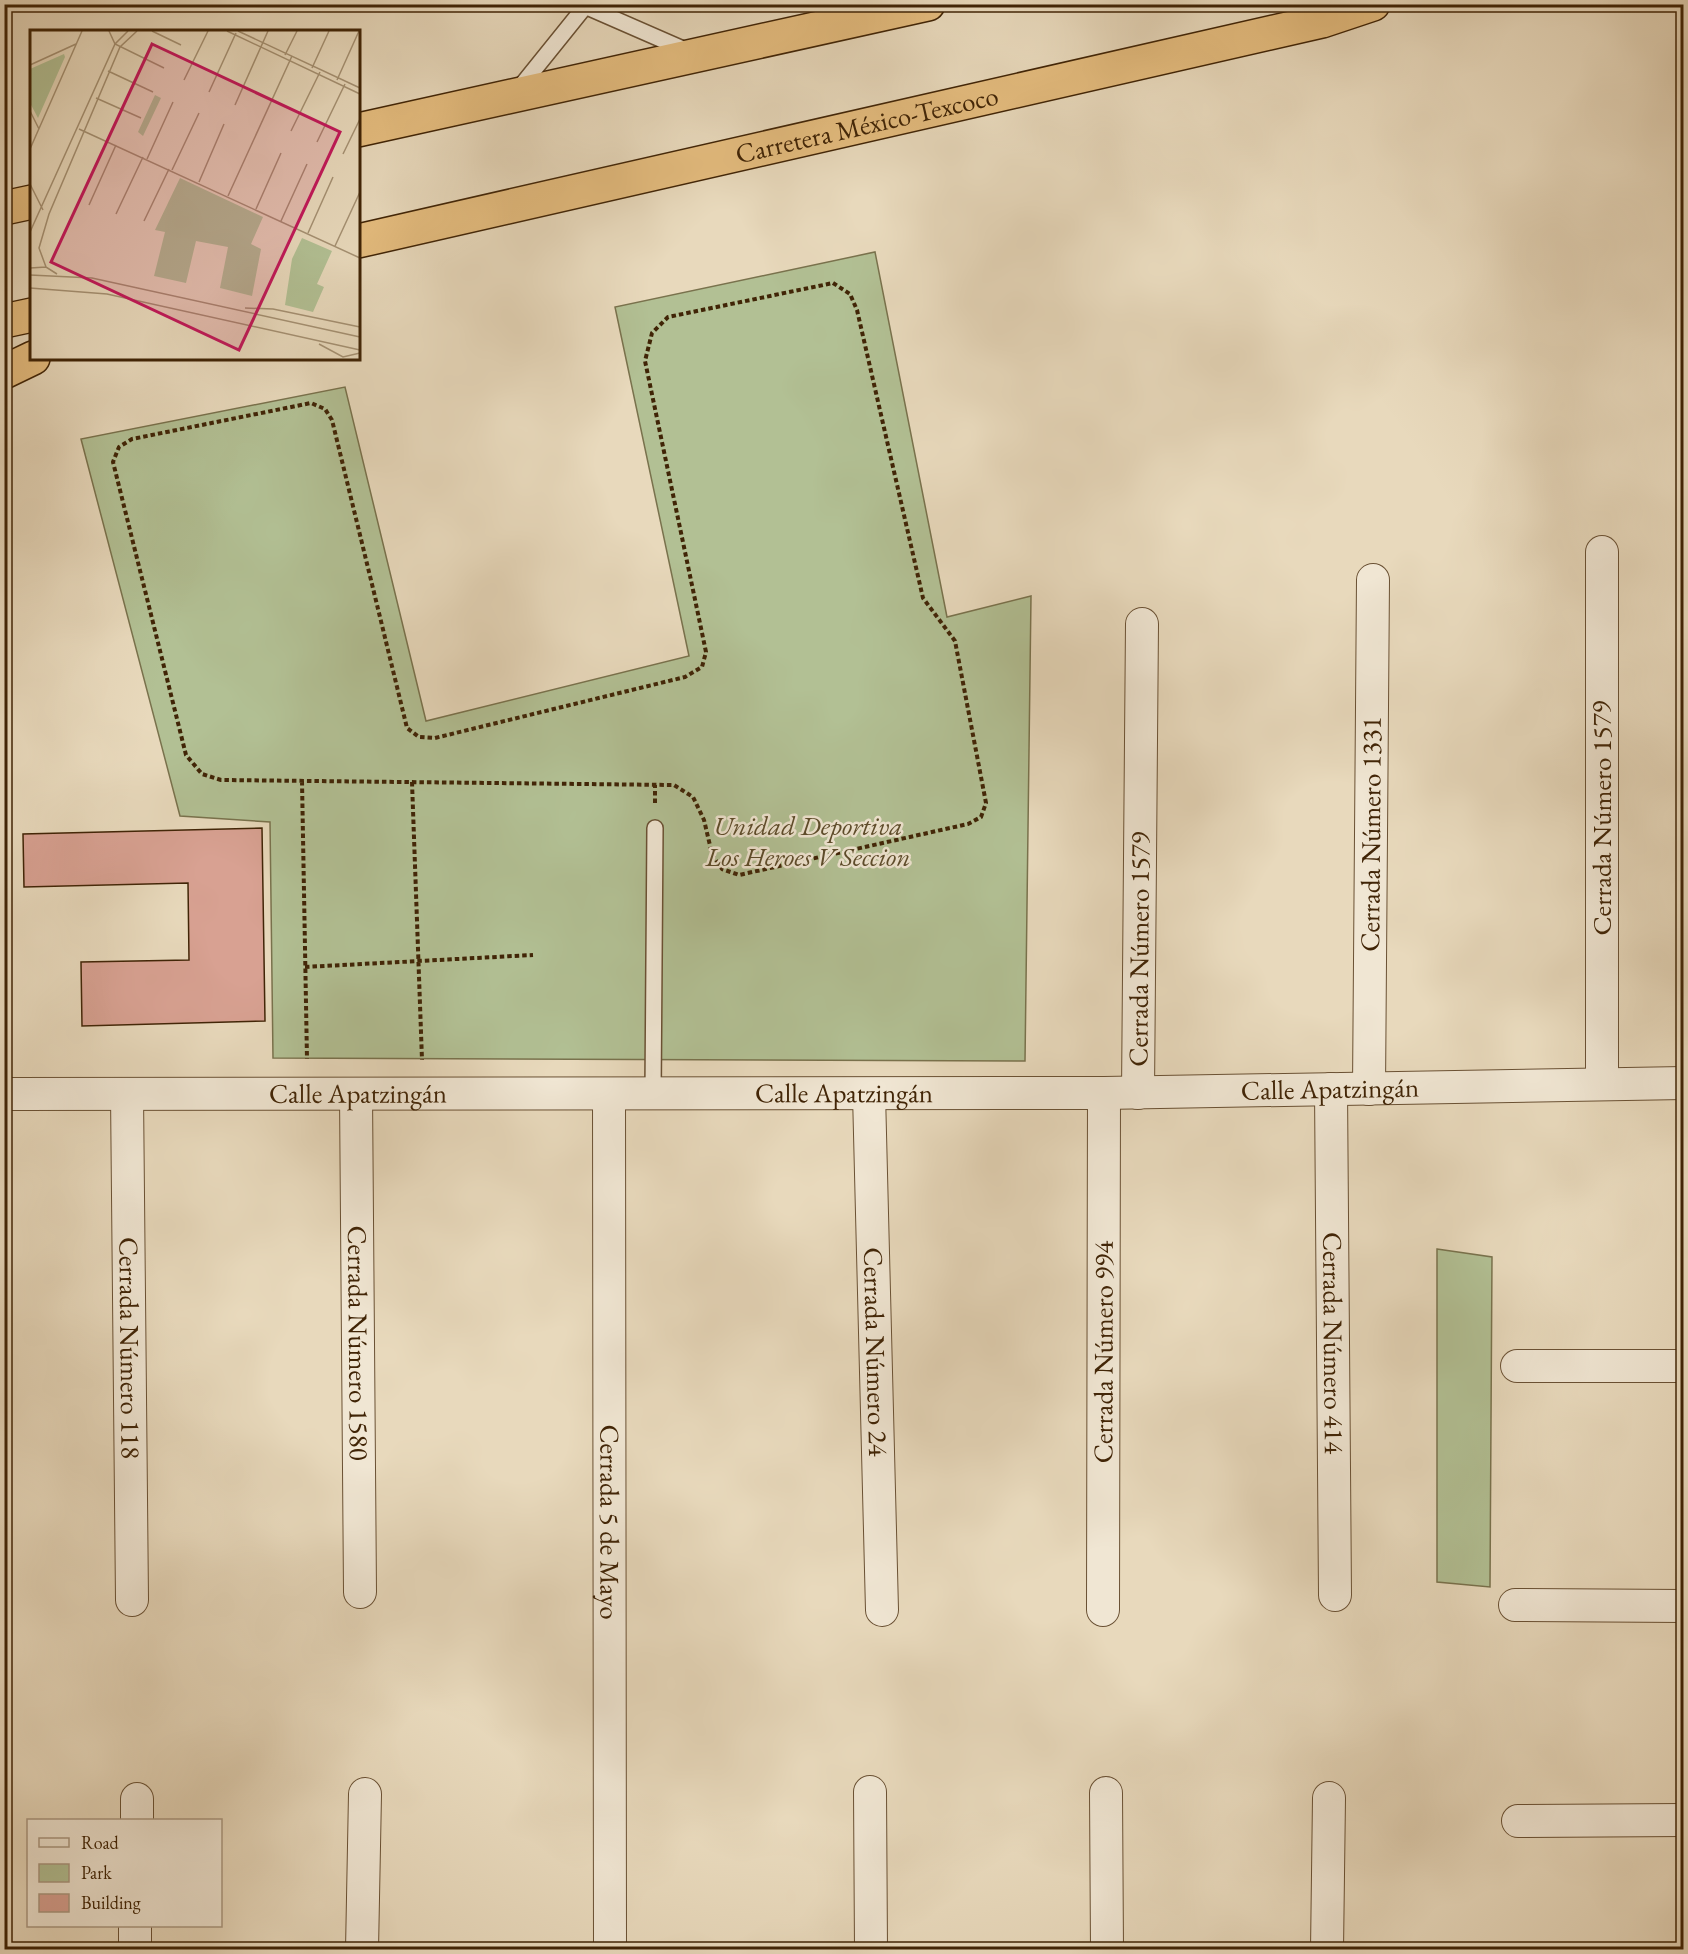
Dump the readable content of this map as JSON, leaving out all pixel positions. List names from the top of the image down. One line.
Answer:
{"streets":{"highway":["Carretera México-Texcoco"],"street":["Cerrada Número 1579","Cerrada Número 1331","Calle Apatzingán","Cerrada Número 414","Cerrada Número 1580","Cerrada Número 118","Cerrada Número 24","Cerrada Número 994","Cerrada 5 de Mayo"]},"crossings":[["Cerrada Número 1579","Calle Apatzingán"],["Cerrada Número 1331","Calle Apatzingán"],["Calle Apatzingán","Cerrada Número 414"],["Calle Apatzingán","Cerrada Número 1580"],["Calle Apatzingán","Cerrada Número 118"],["Calle Apatzingán","Cerrada Número 24"],["Calle Apatzingán","Cerrada Número 994"],["Calle Apatzingán","Cerrada 5 de Mayo"]],"parks":["Unidad Deportiva Los Heroes V Seccion"],"legend":["Road","Park","Building"]}
